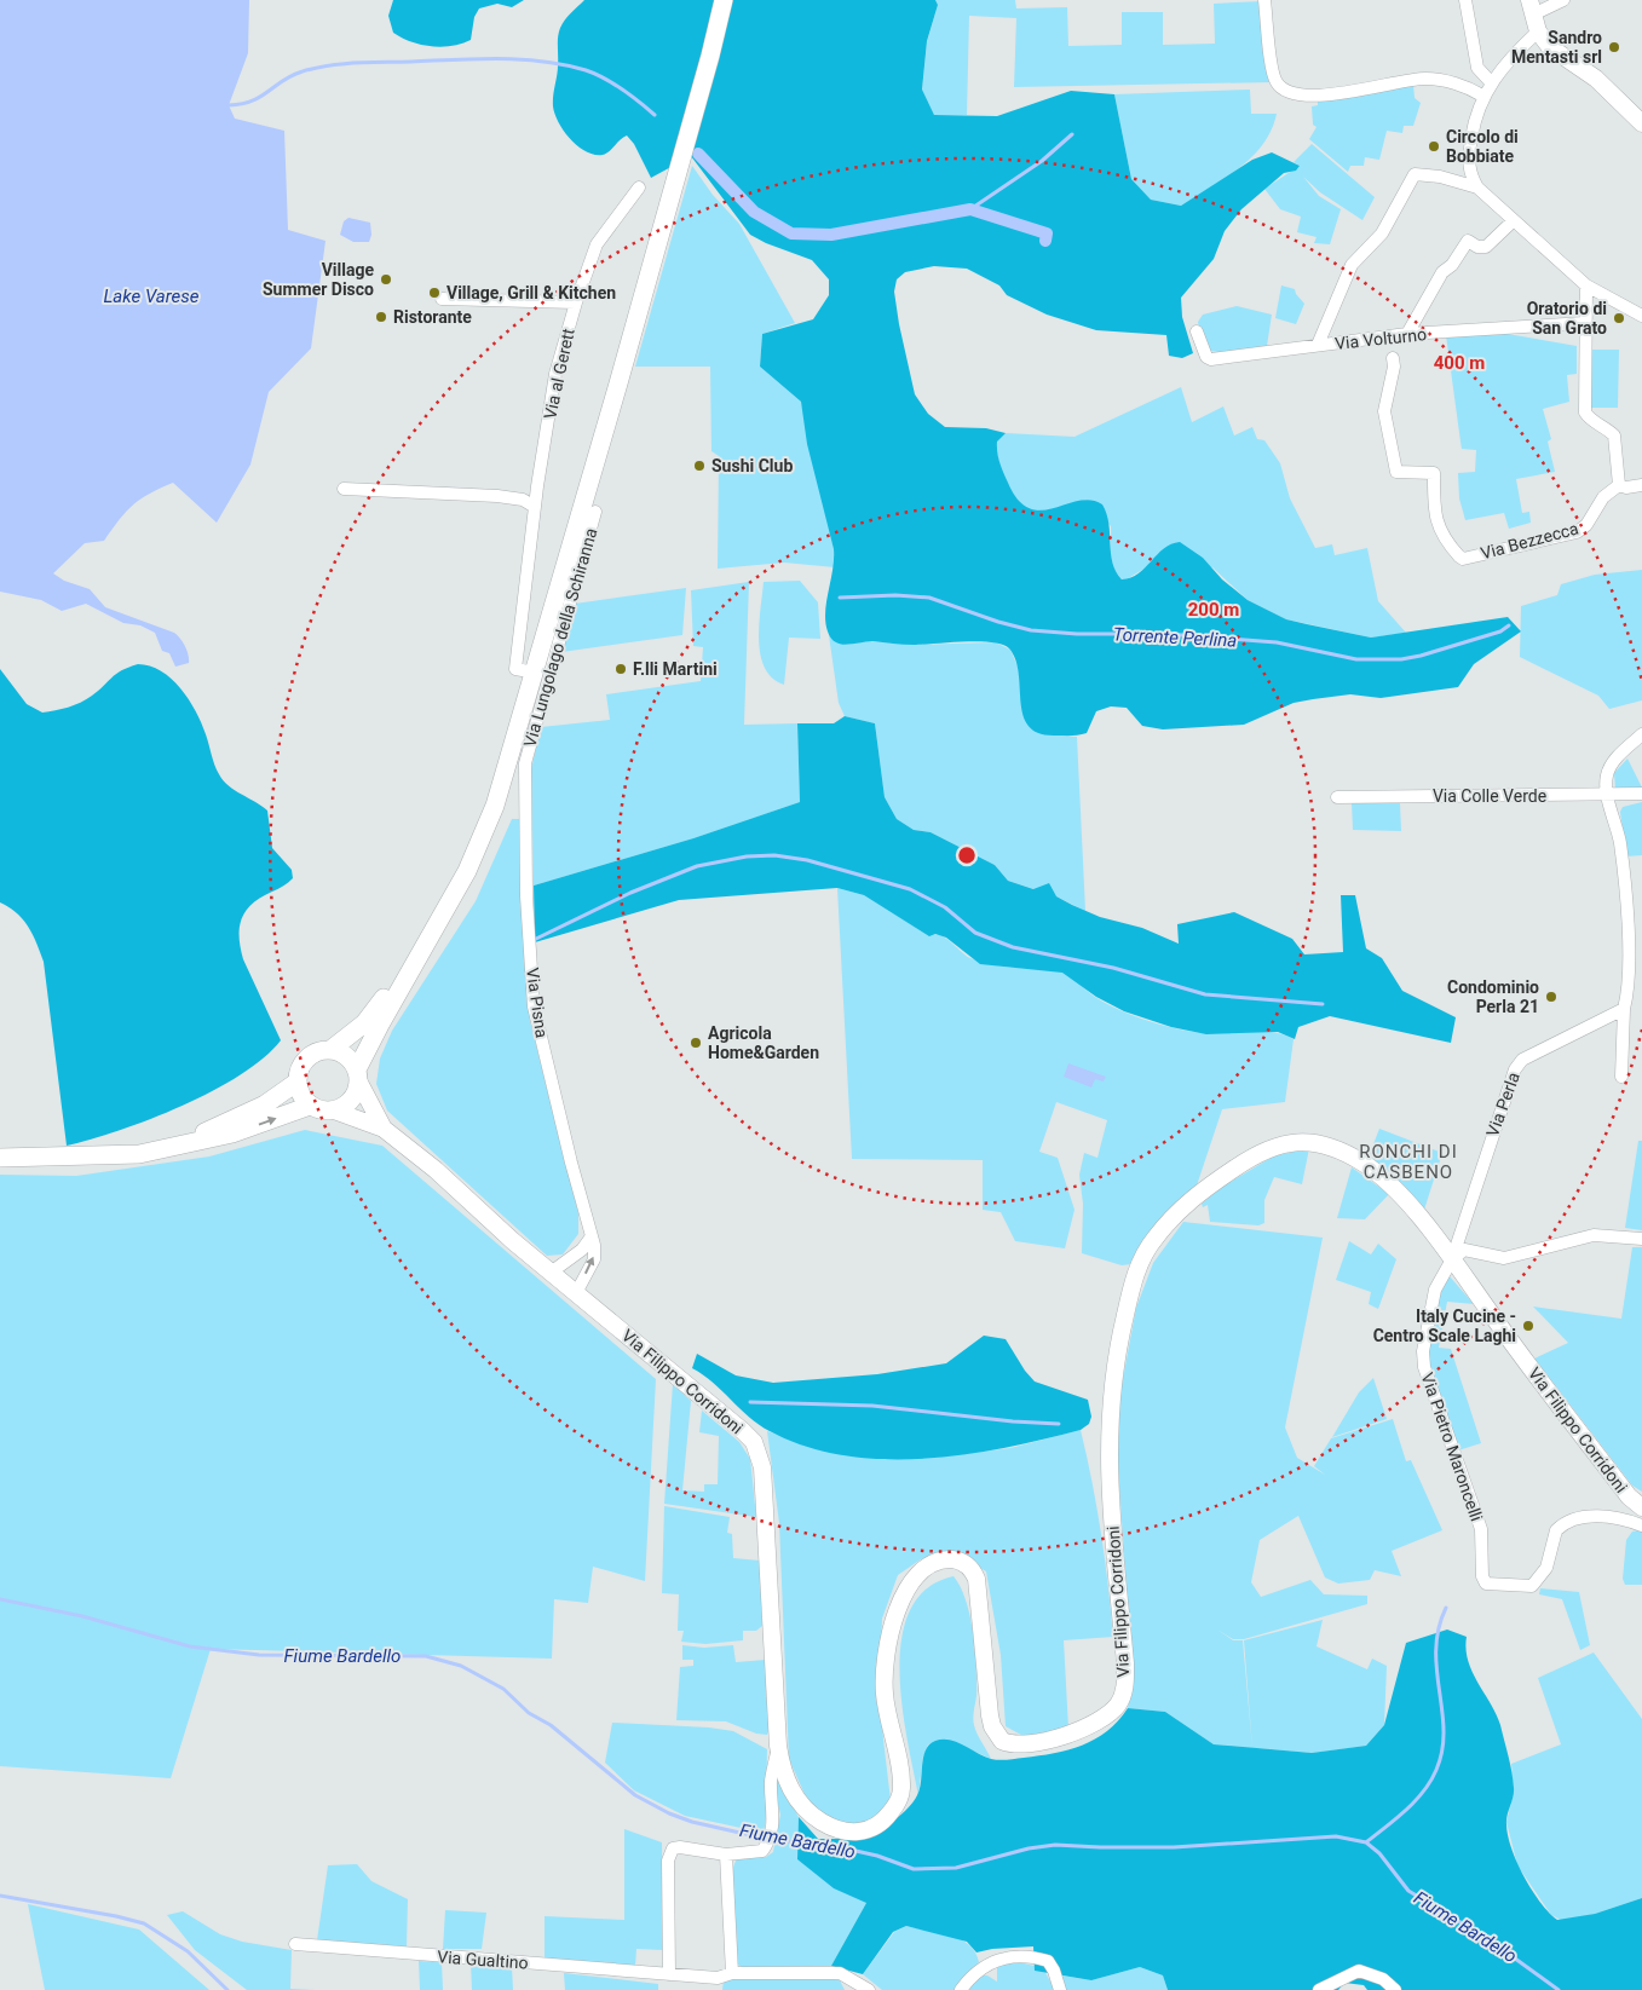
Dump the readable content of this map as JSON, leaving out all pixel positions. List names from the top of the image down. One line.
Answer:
{"streets":{"street":["Via Volturno","Via al Gerett","Via Bezzecca","Via Lungolago della Schiranna","Via Colle Verde","Via Pisna","Via Perla","Via Filippo Corridoni","Via Pietro Maroncelli","Via Gualtino"]},"crossings":[["Via Volturno","Via Bezzecca"],["Via Lungolago della Schiranna","Via Pisna"],["Via Pisna","Via Filippo Corridoni"],["Via Perla","Via Filippo Corridoni"],["Via Perla","Via Pietro Maroncelli"],["Via Filippo Corridoni","Via Pietro Maroncelli"]],"districts":["RONCHI DI CASBENO"],"water":["Lake Varese","Torrente Perlina","Fiume Bardello"],"places":["Sandro Mentasti srl","Circolo di Bobbiate","Village Summer Disco","Village, Grill & Kitchen","Ristorante","Oratorio di San Grato","Sushi Club","F.lli Martini","Condominio Perla 21","Agricola Home&Garden","Italy Cucine - Centro Scale Laghi"],"rings":["400 m","200 m"]}
